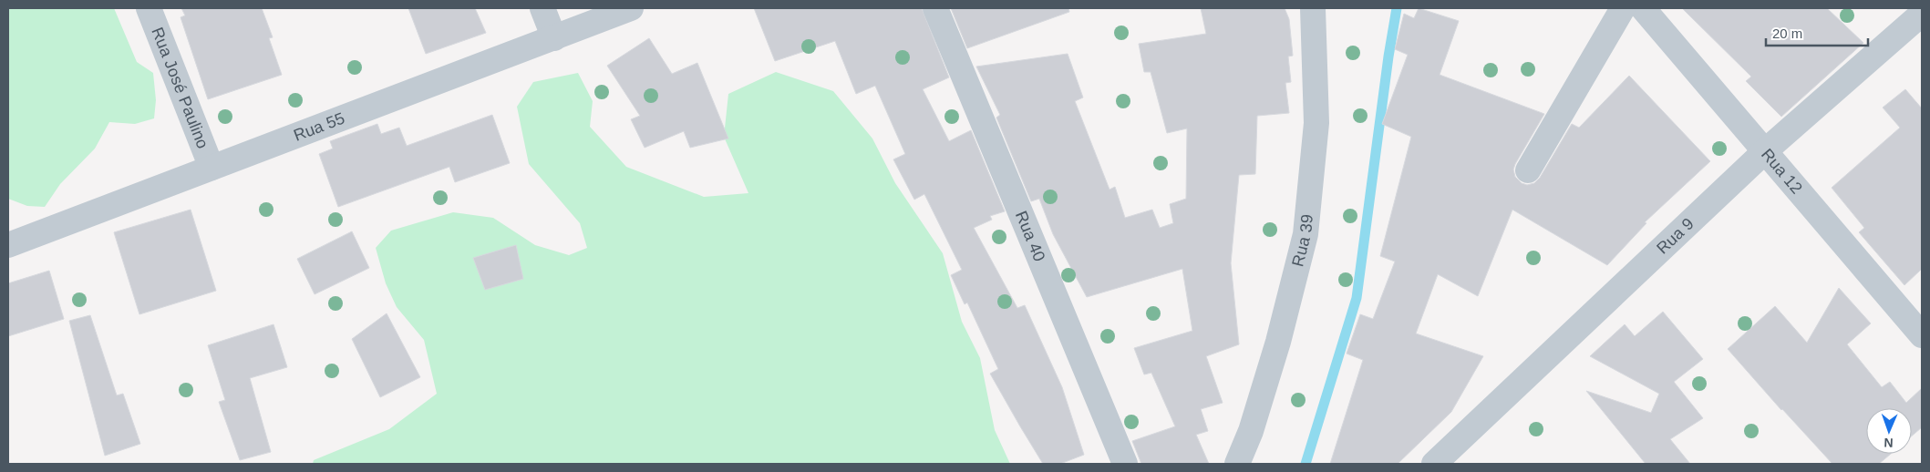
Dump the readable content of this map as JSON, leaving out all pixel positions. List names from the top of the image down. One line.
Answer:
{"streets":{"street":["Rua José Paulino","Rua 55","Rua 12","Rua 40","Rua 9","Rua 39"]},"crossings":[["Rua José Paulino","Rua 55"],["Rua 12","Rua 9"]],"scale_bar":"20 m","north":"bottom"}
